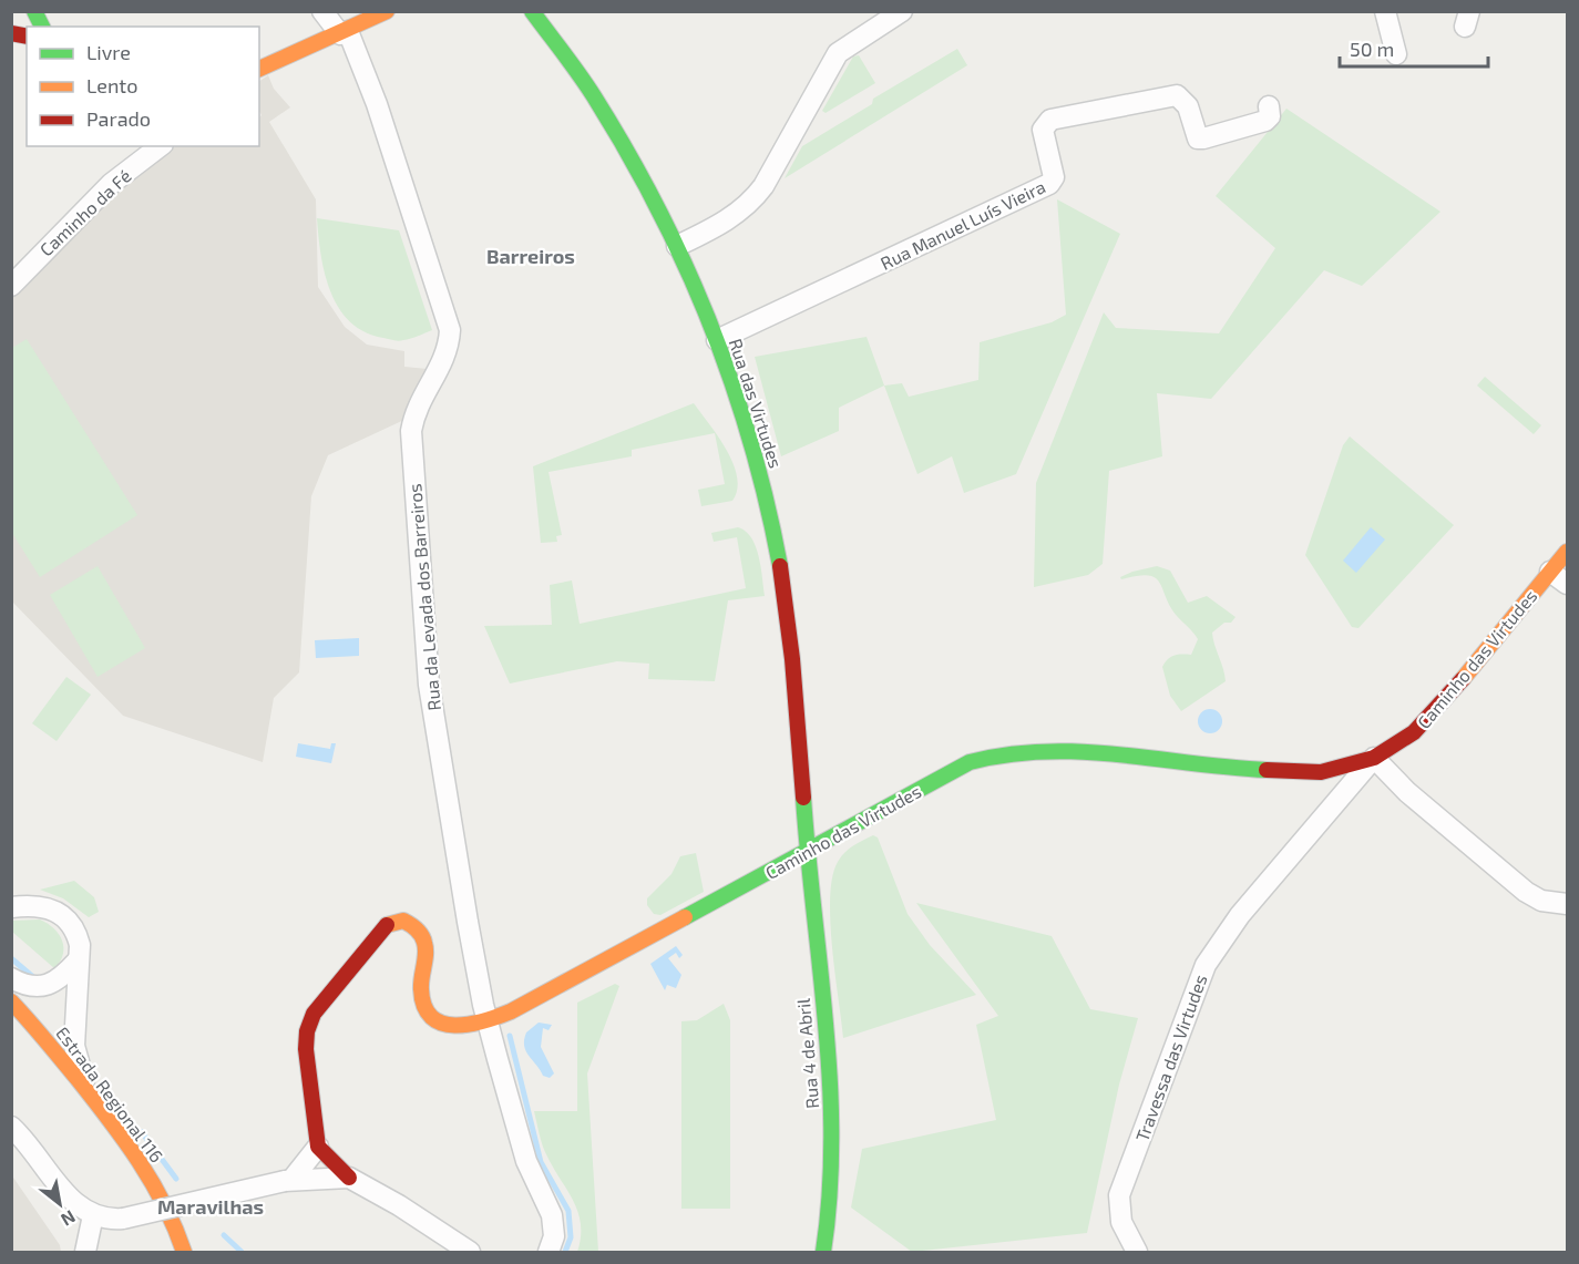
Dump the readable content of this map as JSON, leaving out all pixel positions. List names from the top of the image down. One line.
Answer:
{"streets":{"street":["Caminho da Fé","Rua Manuel Luís Vieira","Rua das Virtudes","Rua da Levada dos Barreiros","Caminho das Virtudes","Rua 4 de Abril","Travessa das Virtudes","Estrada Regional 116"]},"crossings":[["Rua Manuel Luís Vieira","Rua das Virtudes"],["Rua das Virtudes","Caminho das Virtudes"],["Rua das Virtudes","Rua 4 de Abril"],["Rua da Levada dos Barreiros","Caminho das Virtudes"],["Caminho das Virtudes","Rua 4 de Abril"],["Caminho das Virtudes","Travessa das Virtudes"]],"districts":["Barreiros","Maravilhas"],"legend":["Livre","Lento","Parado"],"scale_bar":"50 m","north":"bottom right"}
